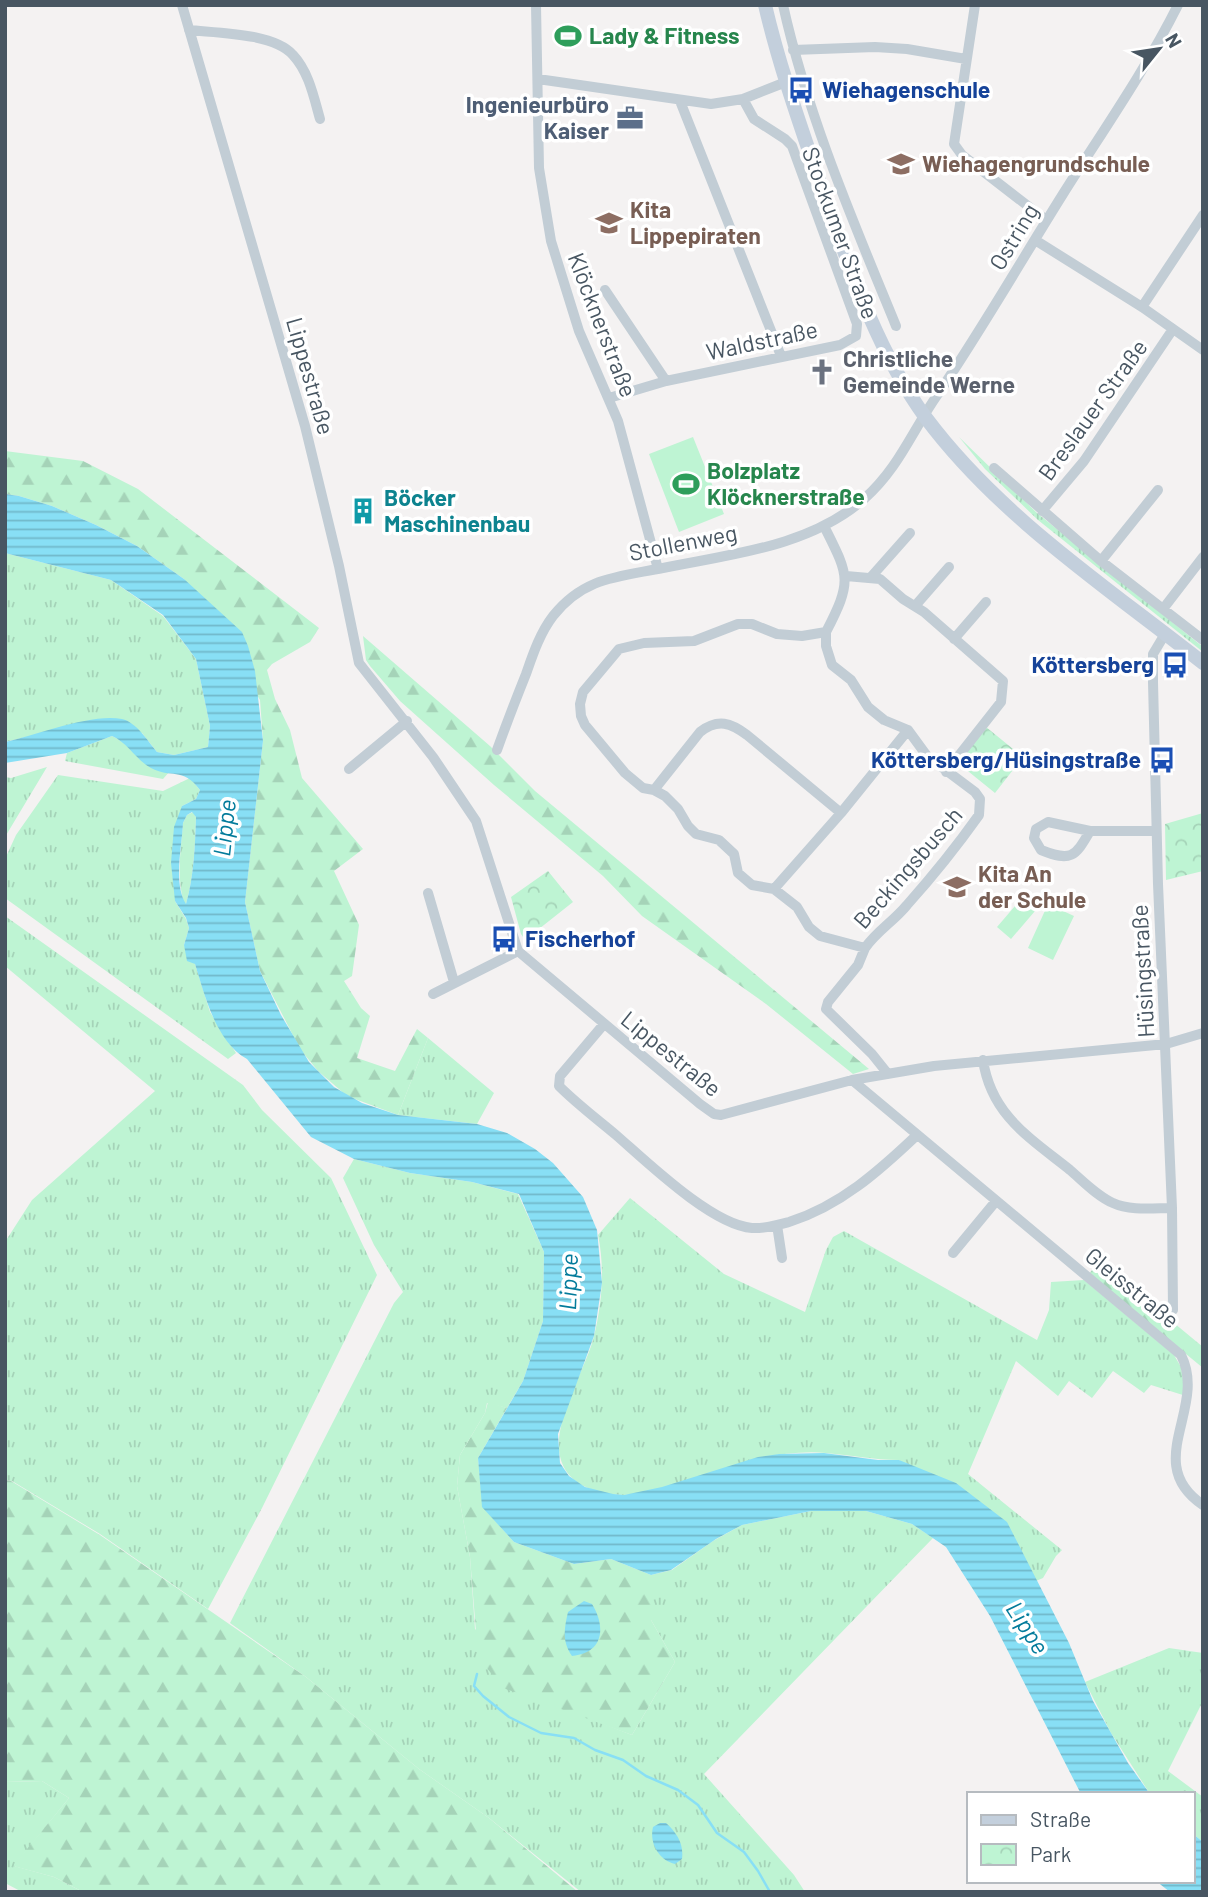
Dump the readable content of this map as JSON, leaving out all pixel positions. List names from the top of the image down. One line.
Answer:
{"streets":{"main road":["Stockumer Straße"],"street":["Ostring","Klöcknerstraße","Waldstraße","Lippestraße","Breslauer Straße","Stollenweg","Beckingsbusch","Hüsingstraße","Gleisstraße"]},"crossings":[["Stockumer Straße","Ostring"],["Stockumer Straße","Waldstraße"],["Stockumer Straße","Stollenweg"],["Stockumer Straße","Hüsingstraße"],["Ostring","Stollenweg"],["Klöcknerstraße","Waldstraße"],["Klöcknerstraße","Stollenweg"],["Lippestraße","Beckingsbusch"],["Lippestraße","Hüsingstraße"],["Lippestraße","Gleisstraße"]],"water":["Lippe"],"places":{"sports":["Lady & Fitness","Bolzplatz Klöcknerstraße"],"bus stop":["Wiehagenschule","Köttersberg","Köttersberg/Hüsingstraße","Fischerhof"],"office":["Ingenieurbüro Kaiser"],"school or university":["Wiehagengrundschule","Kita Lippepiraten","Kita An der Schule"],"church":["Christliche Gemeinde Werne"],"building":["Böcker Maschinenbau"]},"legend":["Straße","Park"],"north":"top right"}
